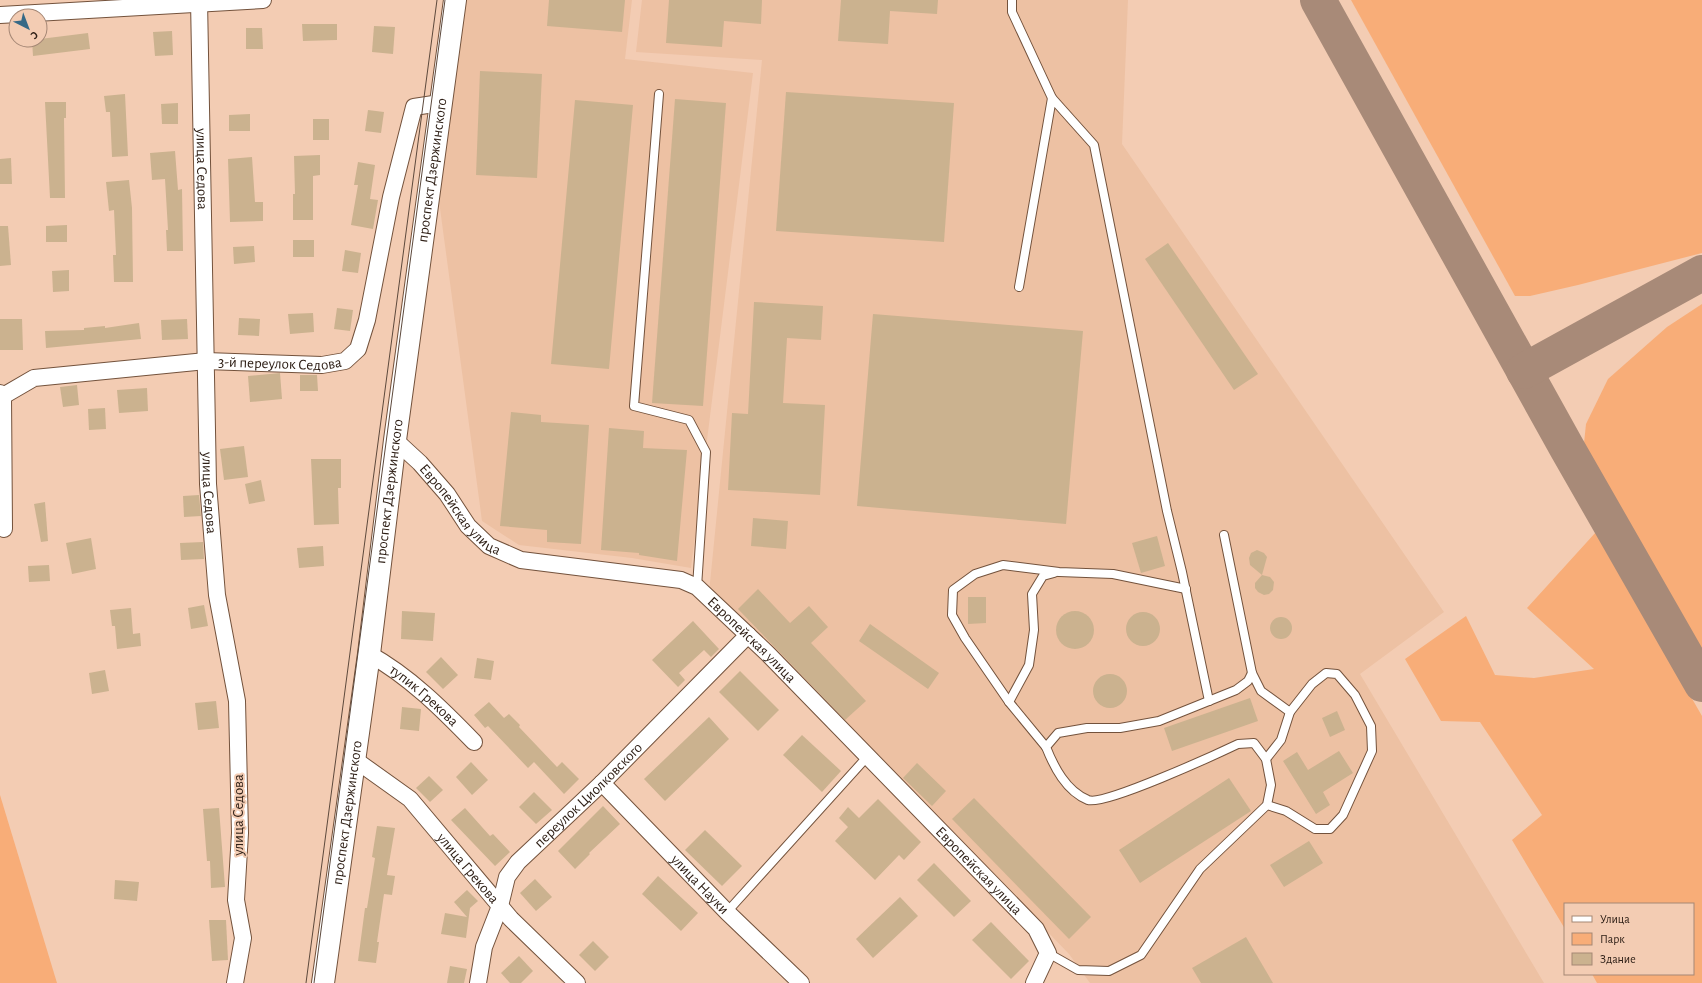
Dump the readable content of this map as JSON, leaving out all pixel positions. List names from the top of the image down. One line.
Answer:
{"streets":{"main road":["проспект Дзержинского"],"street":["улица Седова","3-й переулок Седова","Европейская улица","тупик Грекова","переулок Циолковского","улица Грекова","улица Науки"]},"crossings":[["улица Седова","3-й переулок Седова"],["проспект Дзержинского","3-й переулок Седова"],["проспект Дзержинского","Европейская улица"],["проспект Дзержинского","тупик Грекова"],["проспект Дзержинского","улица Грекова"],["Европейская улица","переулок Циолковского"],["переулок Циолковского","улица Грекова"],["переулок Циолковского","улица Науки"]],"legend":["Улица","Парк","Здание"],"north":"bottom right"}
